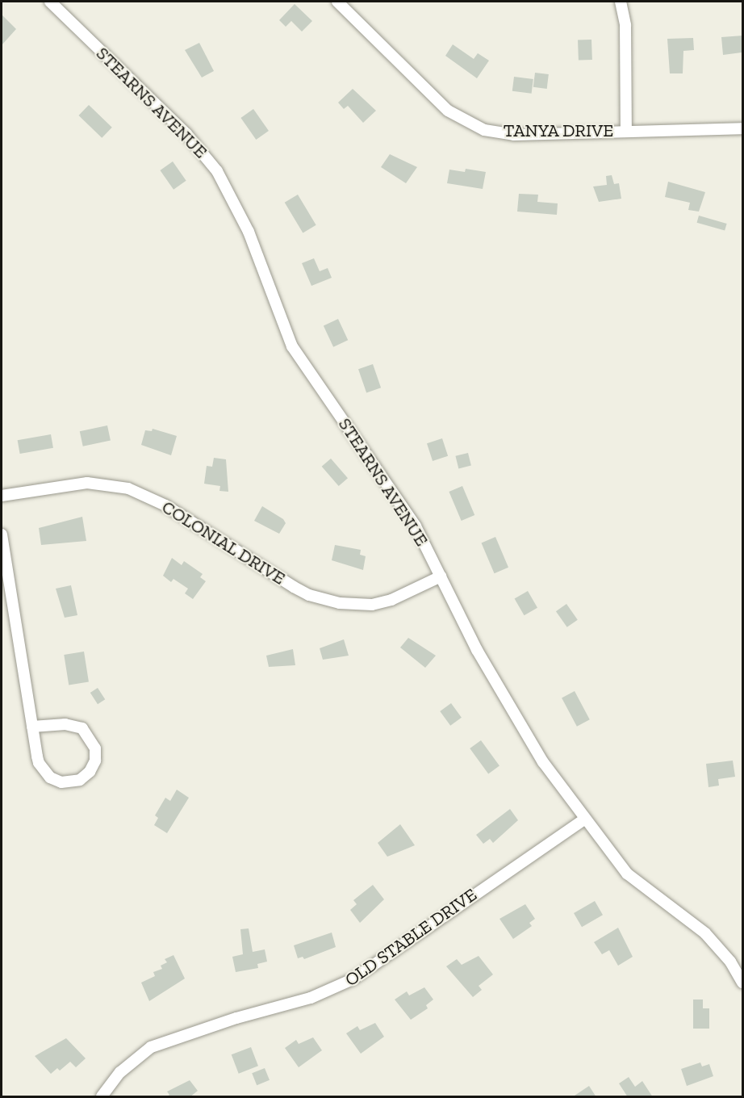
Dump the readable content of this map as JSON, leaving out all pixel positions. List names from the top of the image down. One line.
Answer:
{"streets":{"street":["STEARNS AVENUE","TANYA DRIVE","COLONIAL DRIVE","OLD STABLE DRIVE"]},"crossings":[["STEARNS AVENUE","COLONIAL DRIVE"],["STEARNS AVENUE","OLD STABLE DRIVE"]]}
